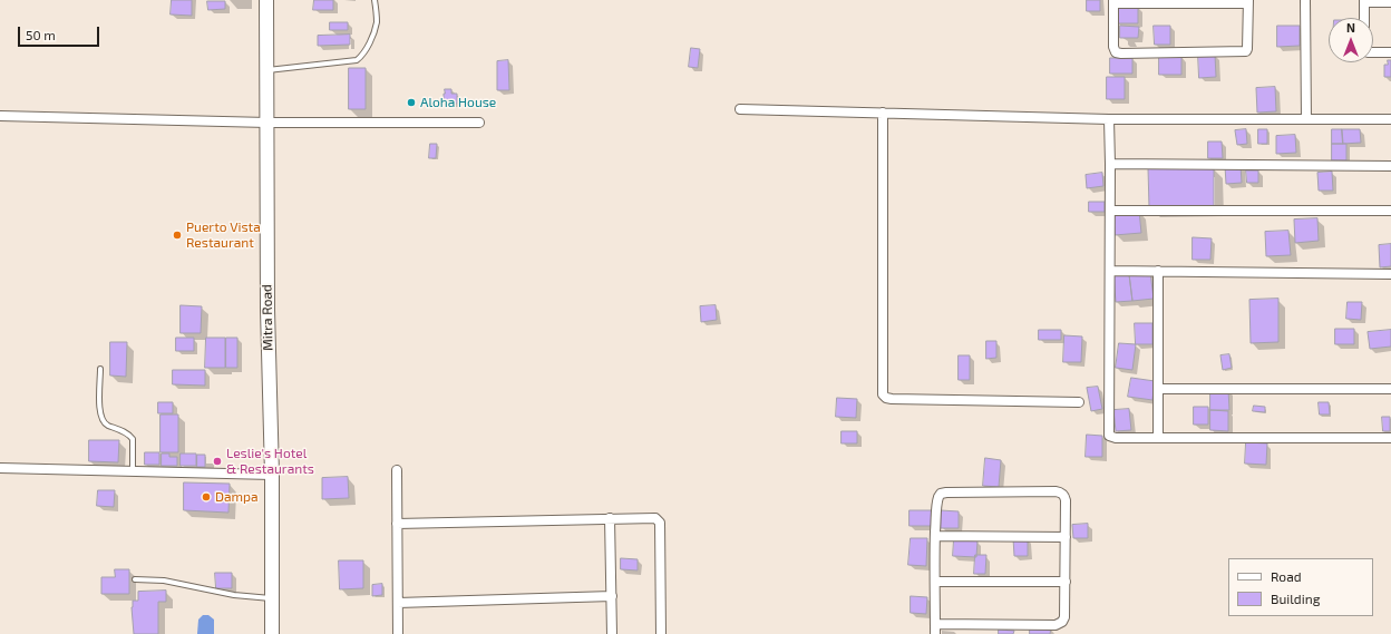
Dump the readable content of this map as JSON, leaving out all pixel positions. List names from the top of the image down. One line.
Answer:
{"streets":{"street":["Mitra Road"]},"places":["Aloha House","Puerto Vista Restaurant","Leslie's Hotel & Restaurants","Dampa"],"legend":["Road","Building"],"scale_bar":"50 m","north":"top"}
